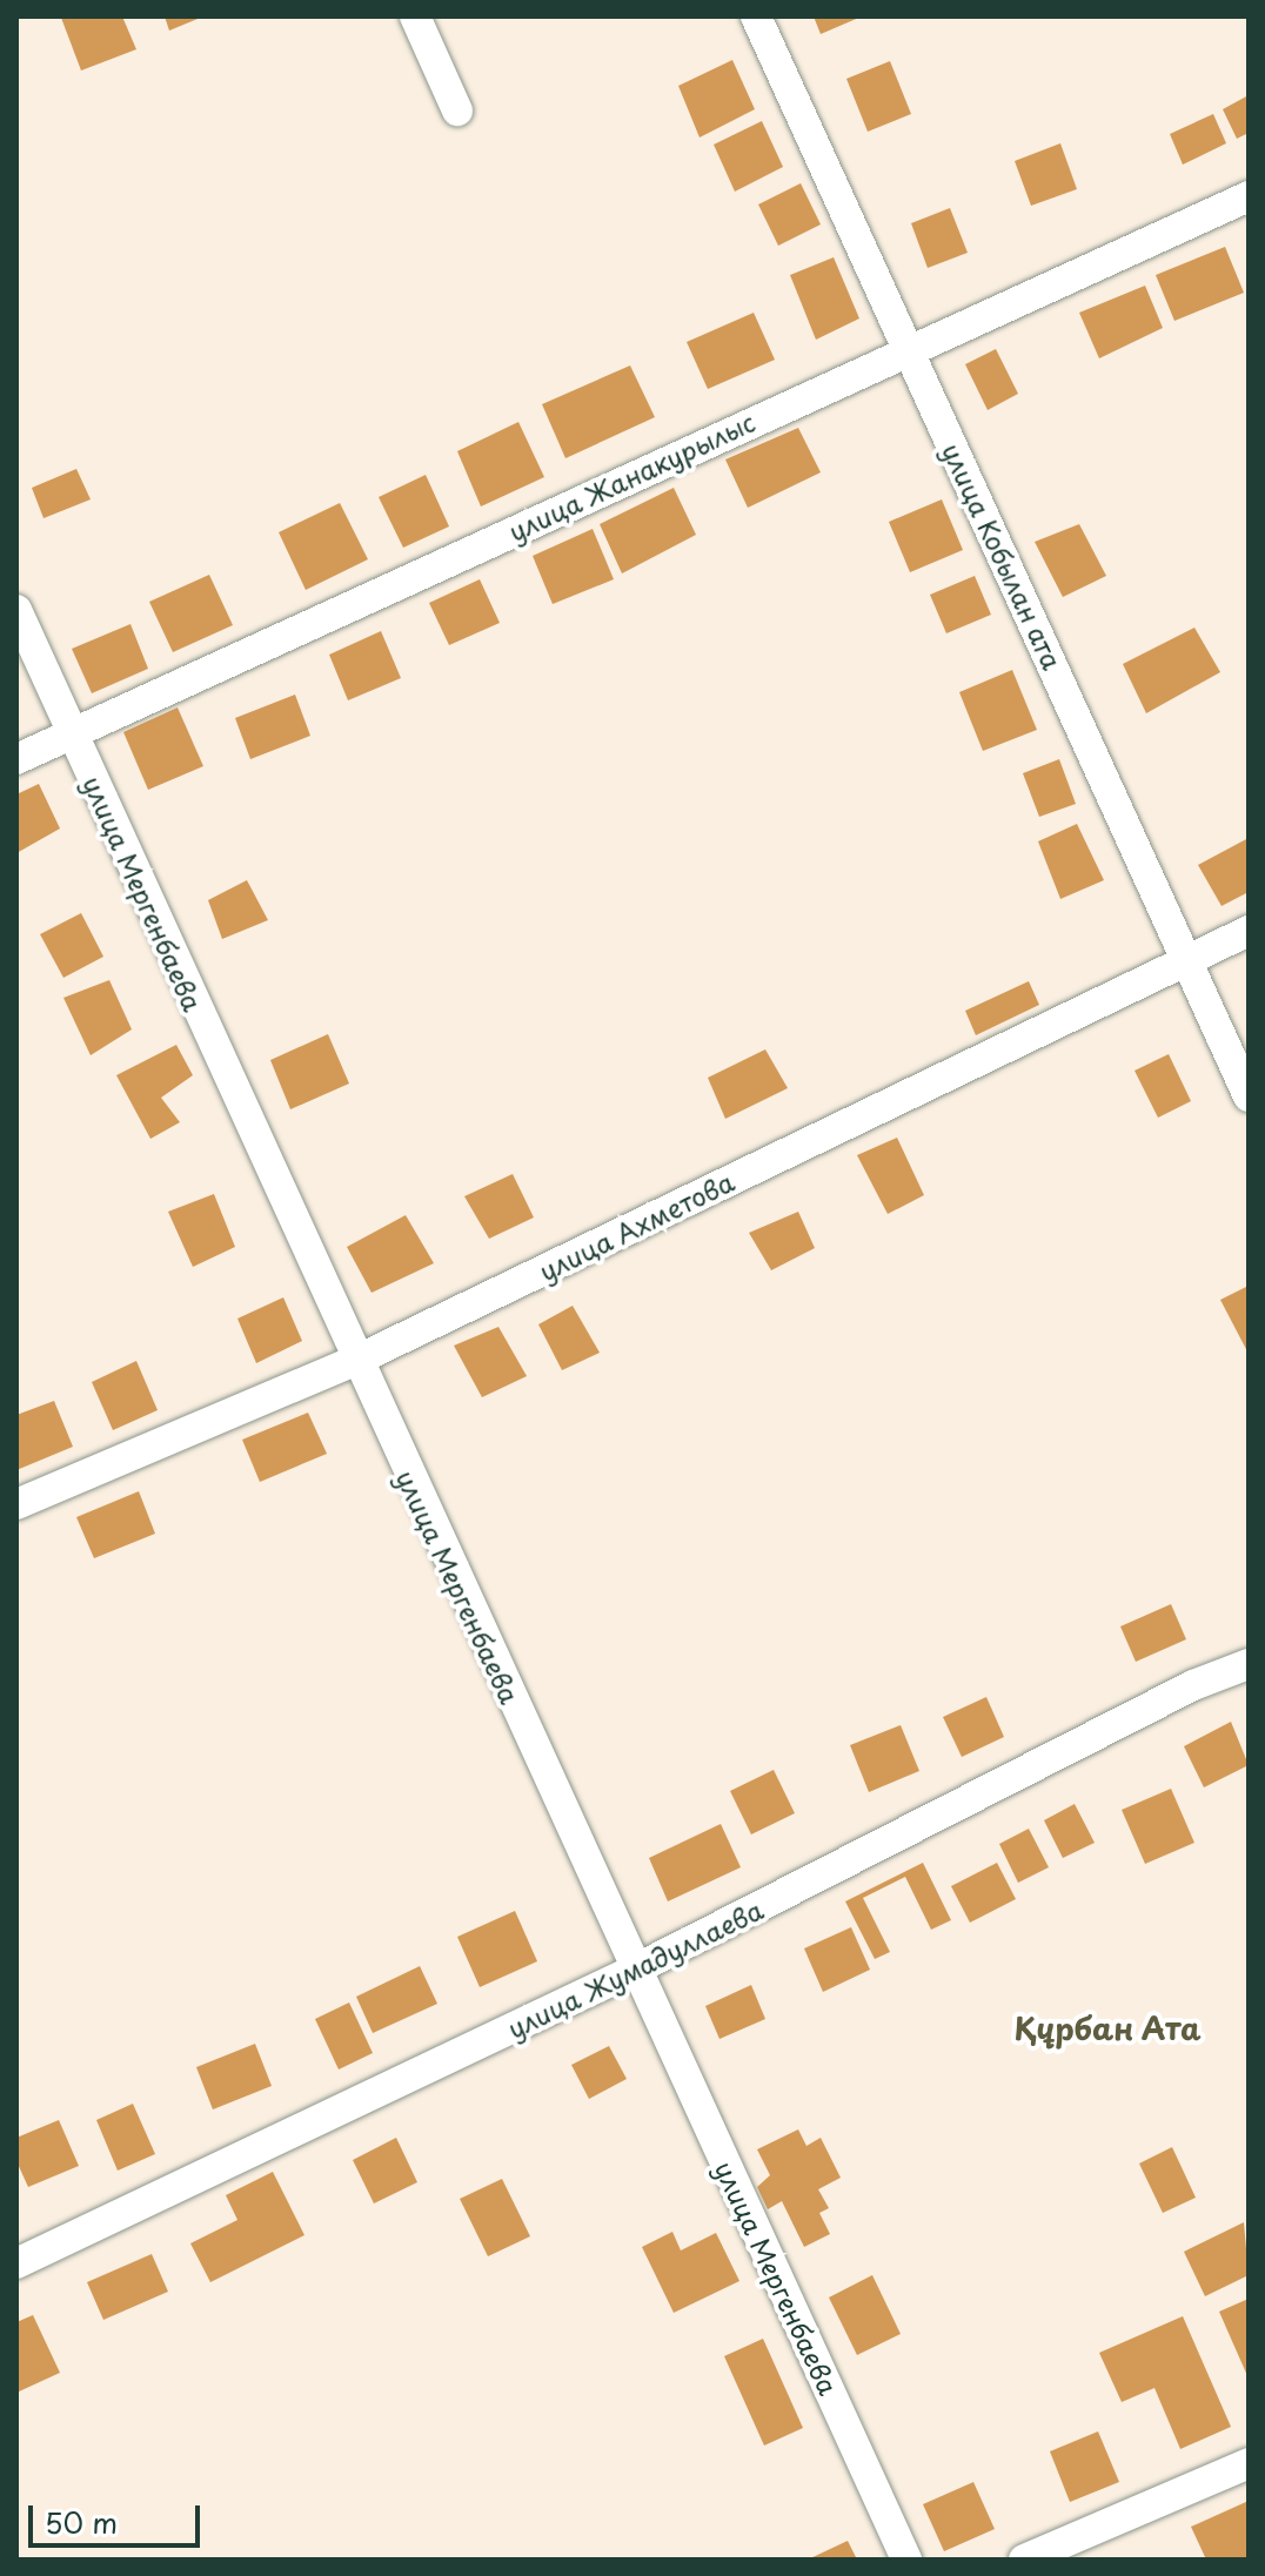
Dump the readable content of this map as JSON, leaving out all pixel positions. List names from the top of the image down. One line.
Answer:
{"streets":{"street":["улица Жанакурылыс","улица Кобылан ата","улица Мергенбаева","улица Ахметова","улица Жумадуллаева"]},"crossings":[["улица Жанакурылыс","улица Кобылан ата"],["улица Жанакурылыс","улица Мергенбаева"],["улица Кобылан ата","улица Ахметова"],["улица Мергенбаева","улица Ахметова"],["улица Мергенбаева","улица Жумадуллаева"]],"districts":["Құрбан Ата"],"scale_bar":"50 m"}
